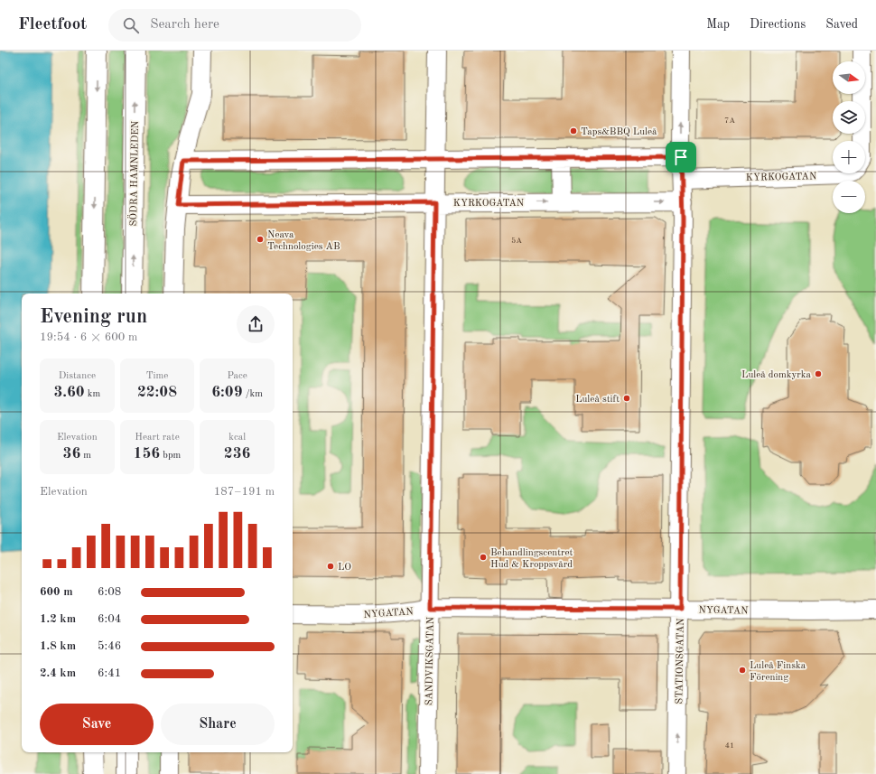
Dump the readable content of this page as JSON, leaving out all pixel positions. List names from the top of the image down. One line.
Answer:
{"streets":{"main road":["SÖDRA HAMNLEDEN"],"street":["KYRKOGATAN","NYGATAN","SANDVIKSGATAN","STATIONSGATAN"]},"crossings":[["KYRKOGATAN","SANDVIKSGATAN"],["KYRKOGATAN","STATIONSGATAN"],["NYGATAN","SANDVIKSGATAN"],["NYGATAN","STATIONSGATAN"]],"one_way":["STATIONSGATAN"],"places":["Taps&BBQ Luleå","Neava Technologies AB","Luleå domkyrka","Luleå stift","Behandlingscentret Hud & Kroppsvård","LO","Luleå Finska Förening"],"house_numbers":["7A","5A","41"],"north":"right","page":{"header":"Fleetfoot","search":"Search here","nav":["Map","Directions","Saved"],"map_buttons":["+","−"],"heading":["Evening run","19:54 · 6 × 600 m"],"stats":[["Distance","3.60 km"],["Time","22:08"],["Pace","6:09 /km"],["Elevation","36 m"],["Heart rate","156 bpm"],["kcal","236"]],"chart":["Elevation","187–191 m"],"list":[{"name":"600 m","note":"6:08"},{"name":"1.2 km","note":"6:04"},{"name":"1.8 km","note":"5:46"},{"name":"2.4 km","note":"6:41"}],"buttons":["Save","Share"]}}
